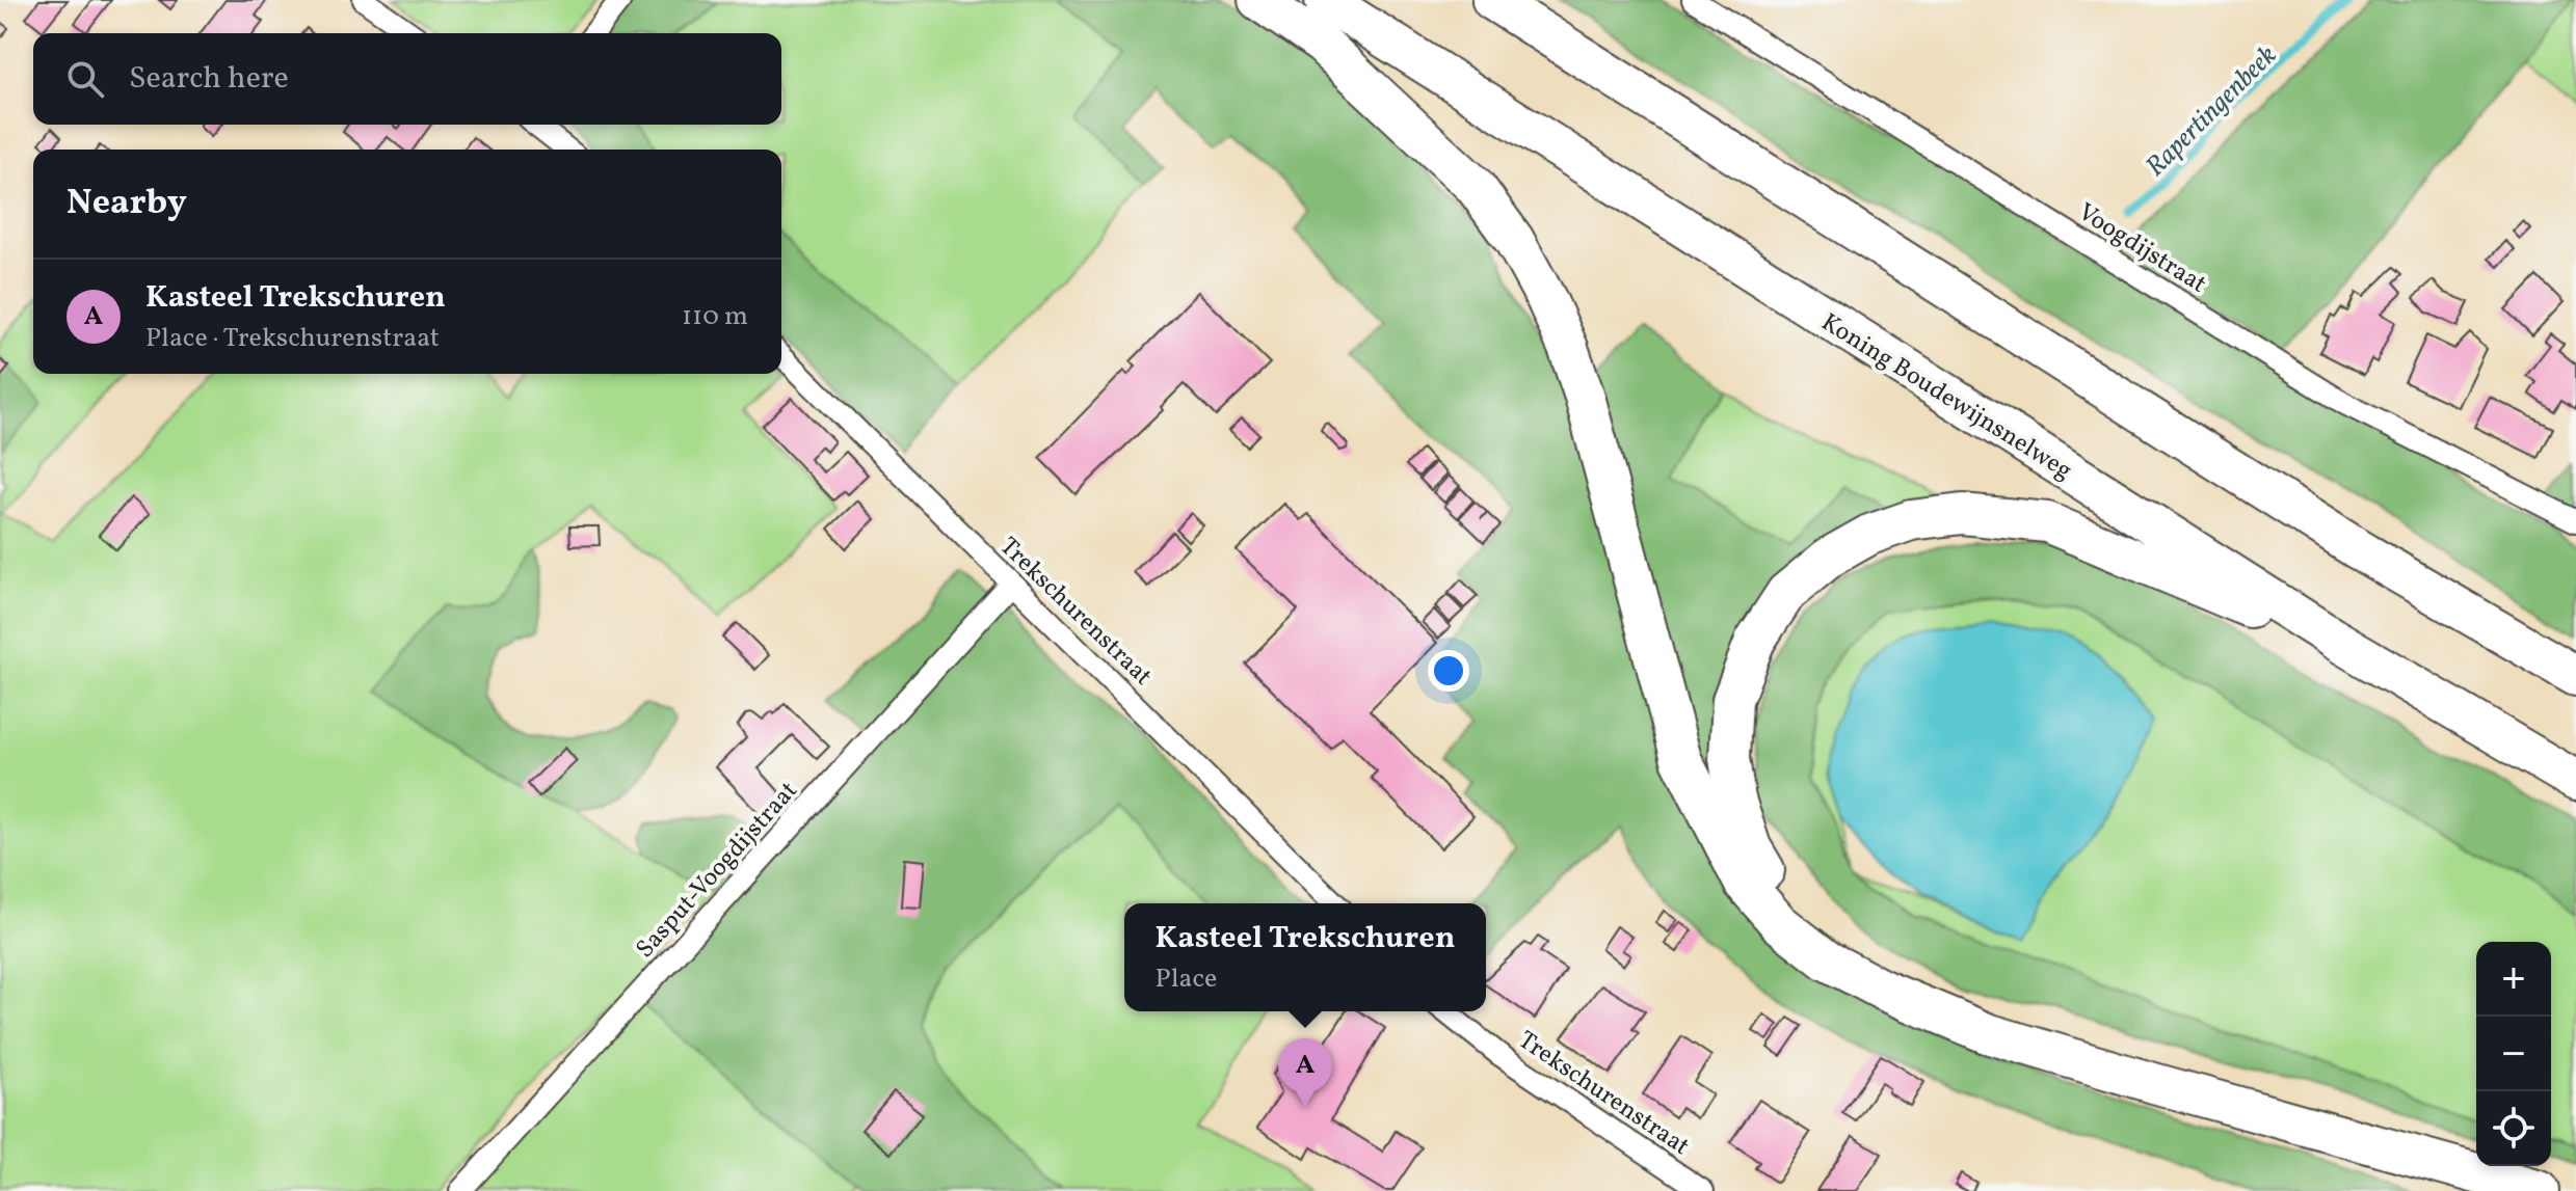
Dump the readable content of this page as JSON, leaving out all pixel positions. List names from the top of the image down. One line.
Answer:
{"streets":{"highway":["Koning Boudewijnsnelweg"],"street":["Voogdijstraat","Trekschurenstraat","Sasput-Voogdijstraat"]},"crossings":[["Trekschurenstraat","Sasput-Voogdijstraat"]],"water":["Rapertingenbeek"],"page":{"search":"Search here","heading":"Nearby","list":[{"mark":"A","name":"Kasteel Trekschuren","note":"Place · Trekschurenstraat","value":"110 m"}],"popup":["Kasteel Trekschuren","Place"],"map_buttons":["+","−"],"pins":"A"}}
